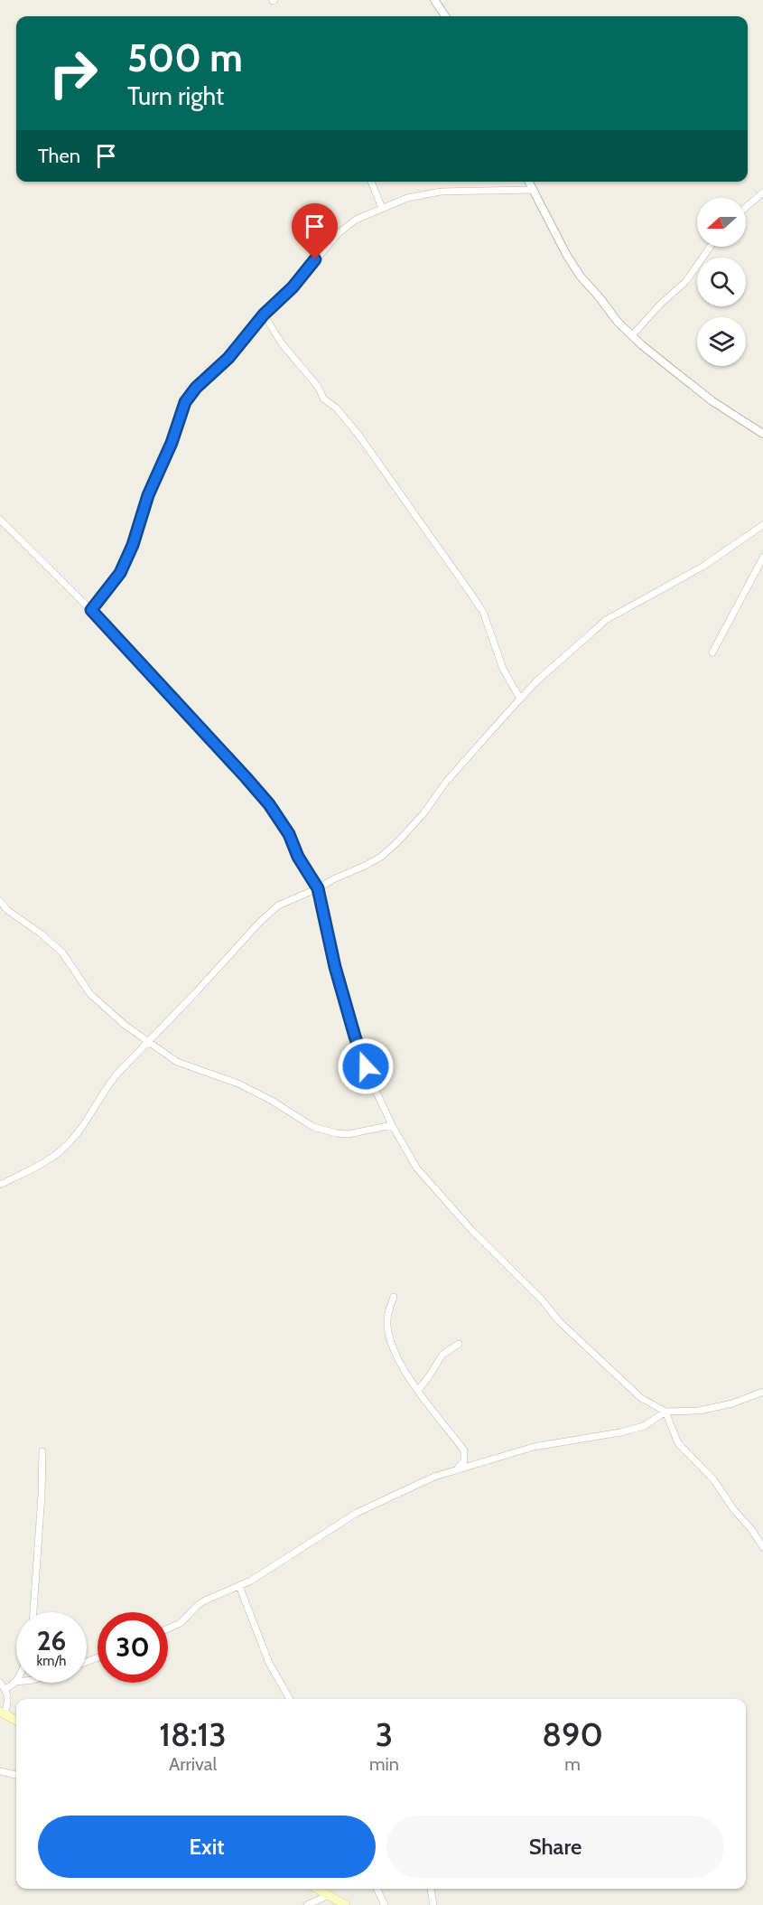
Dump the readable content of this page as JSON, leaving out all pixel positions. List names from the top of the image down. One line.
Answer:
{"north":"left","page":{"turn":["500 m","Turn right"],"then":"Then","speed":"26 km/h","limit":"30","eta":["18:13","Arrival","3","min","890","m"],"buttons":["Exit","Share"]}}
